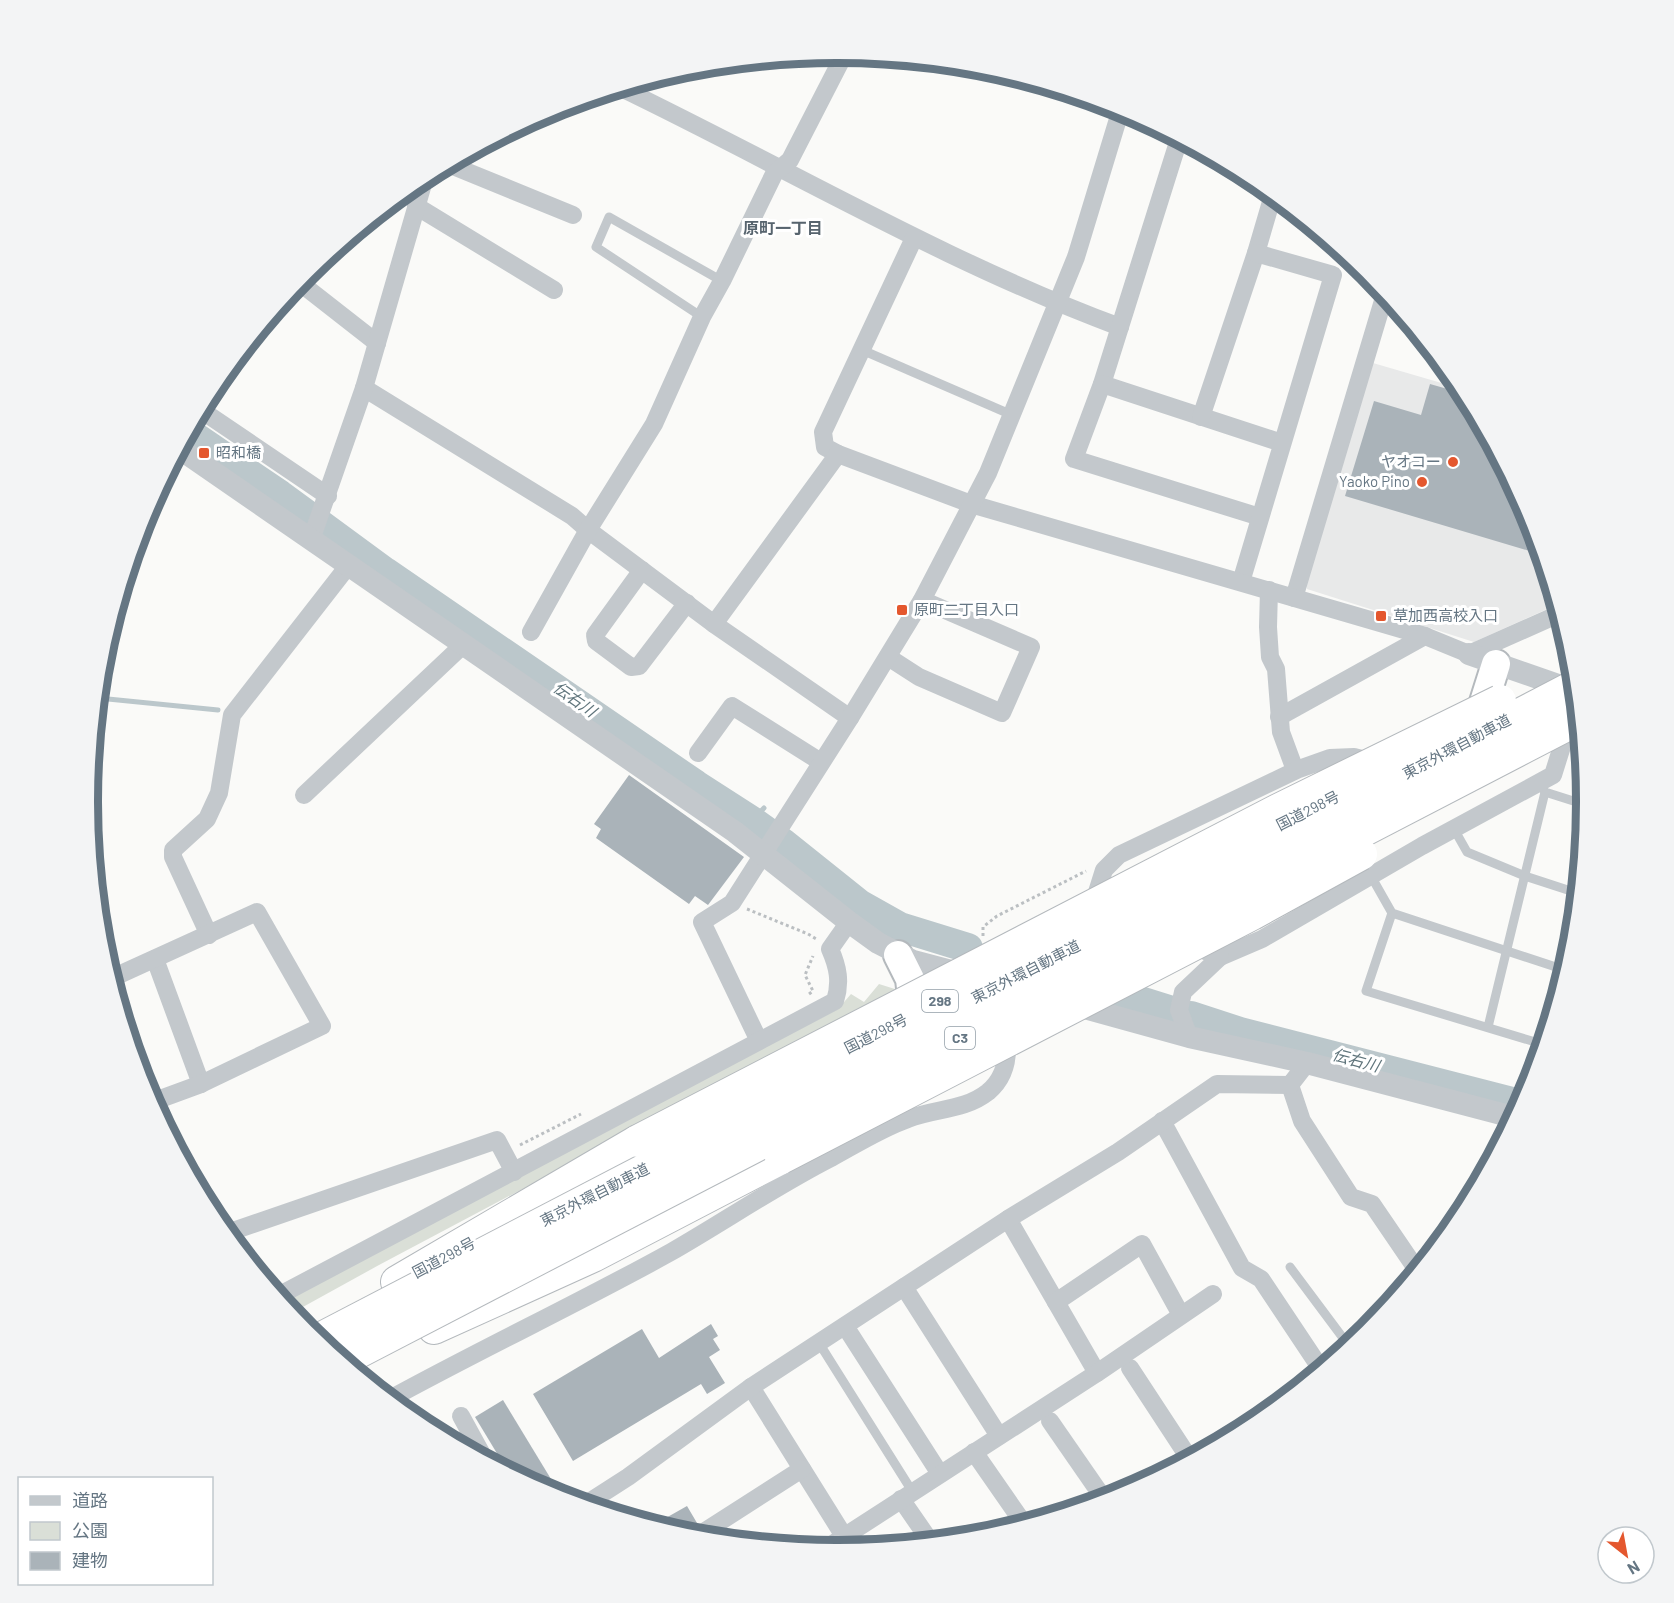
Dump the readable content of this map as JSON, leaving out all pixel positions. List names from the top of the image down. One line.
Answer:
{"streets":{"highway":["東京外環自動車道","国道298号","298","C3"]},"districts":["原町一丁目"],"water":["伝右川"],"places":{"transit":["昭和橋","原町二丁目入口","草加西高校入口"],"other":["ヤオコー","Yaoko Pino"]},"legend":["道路","公園","建物"],"north":"bottom right"}
